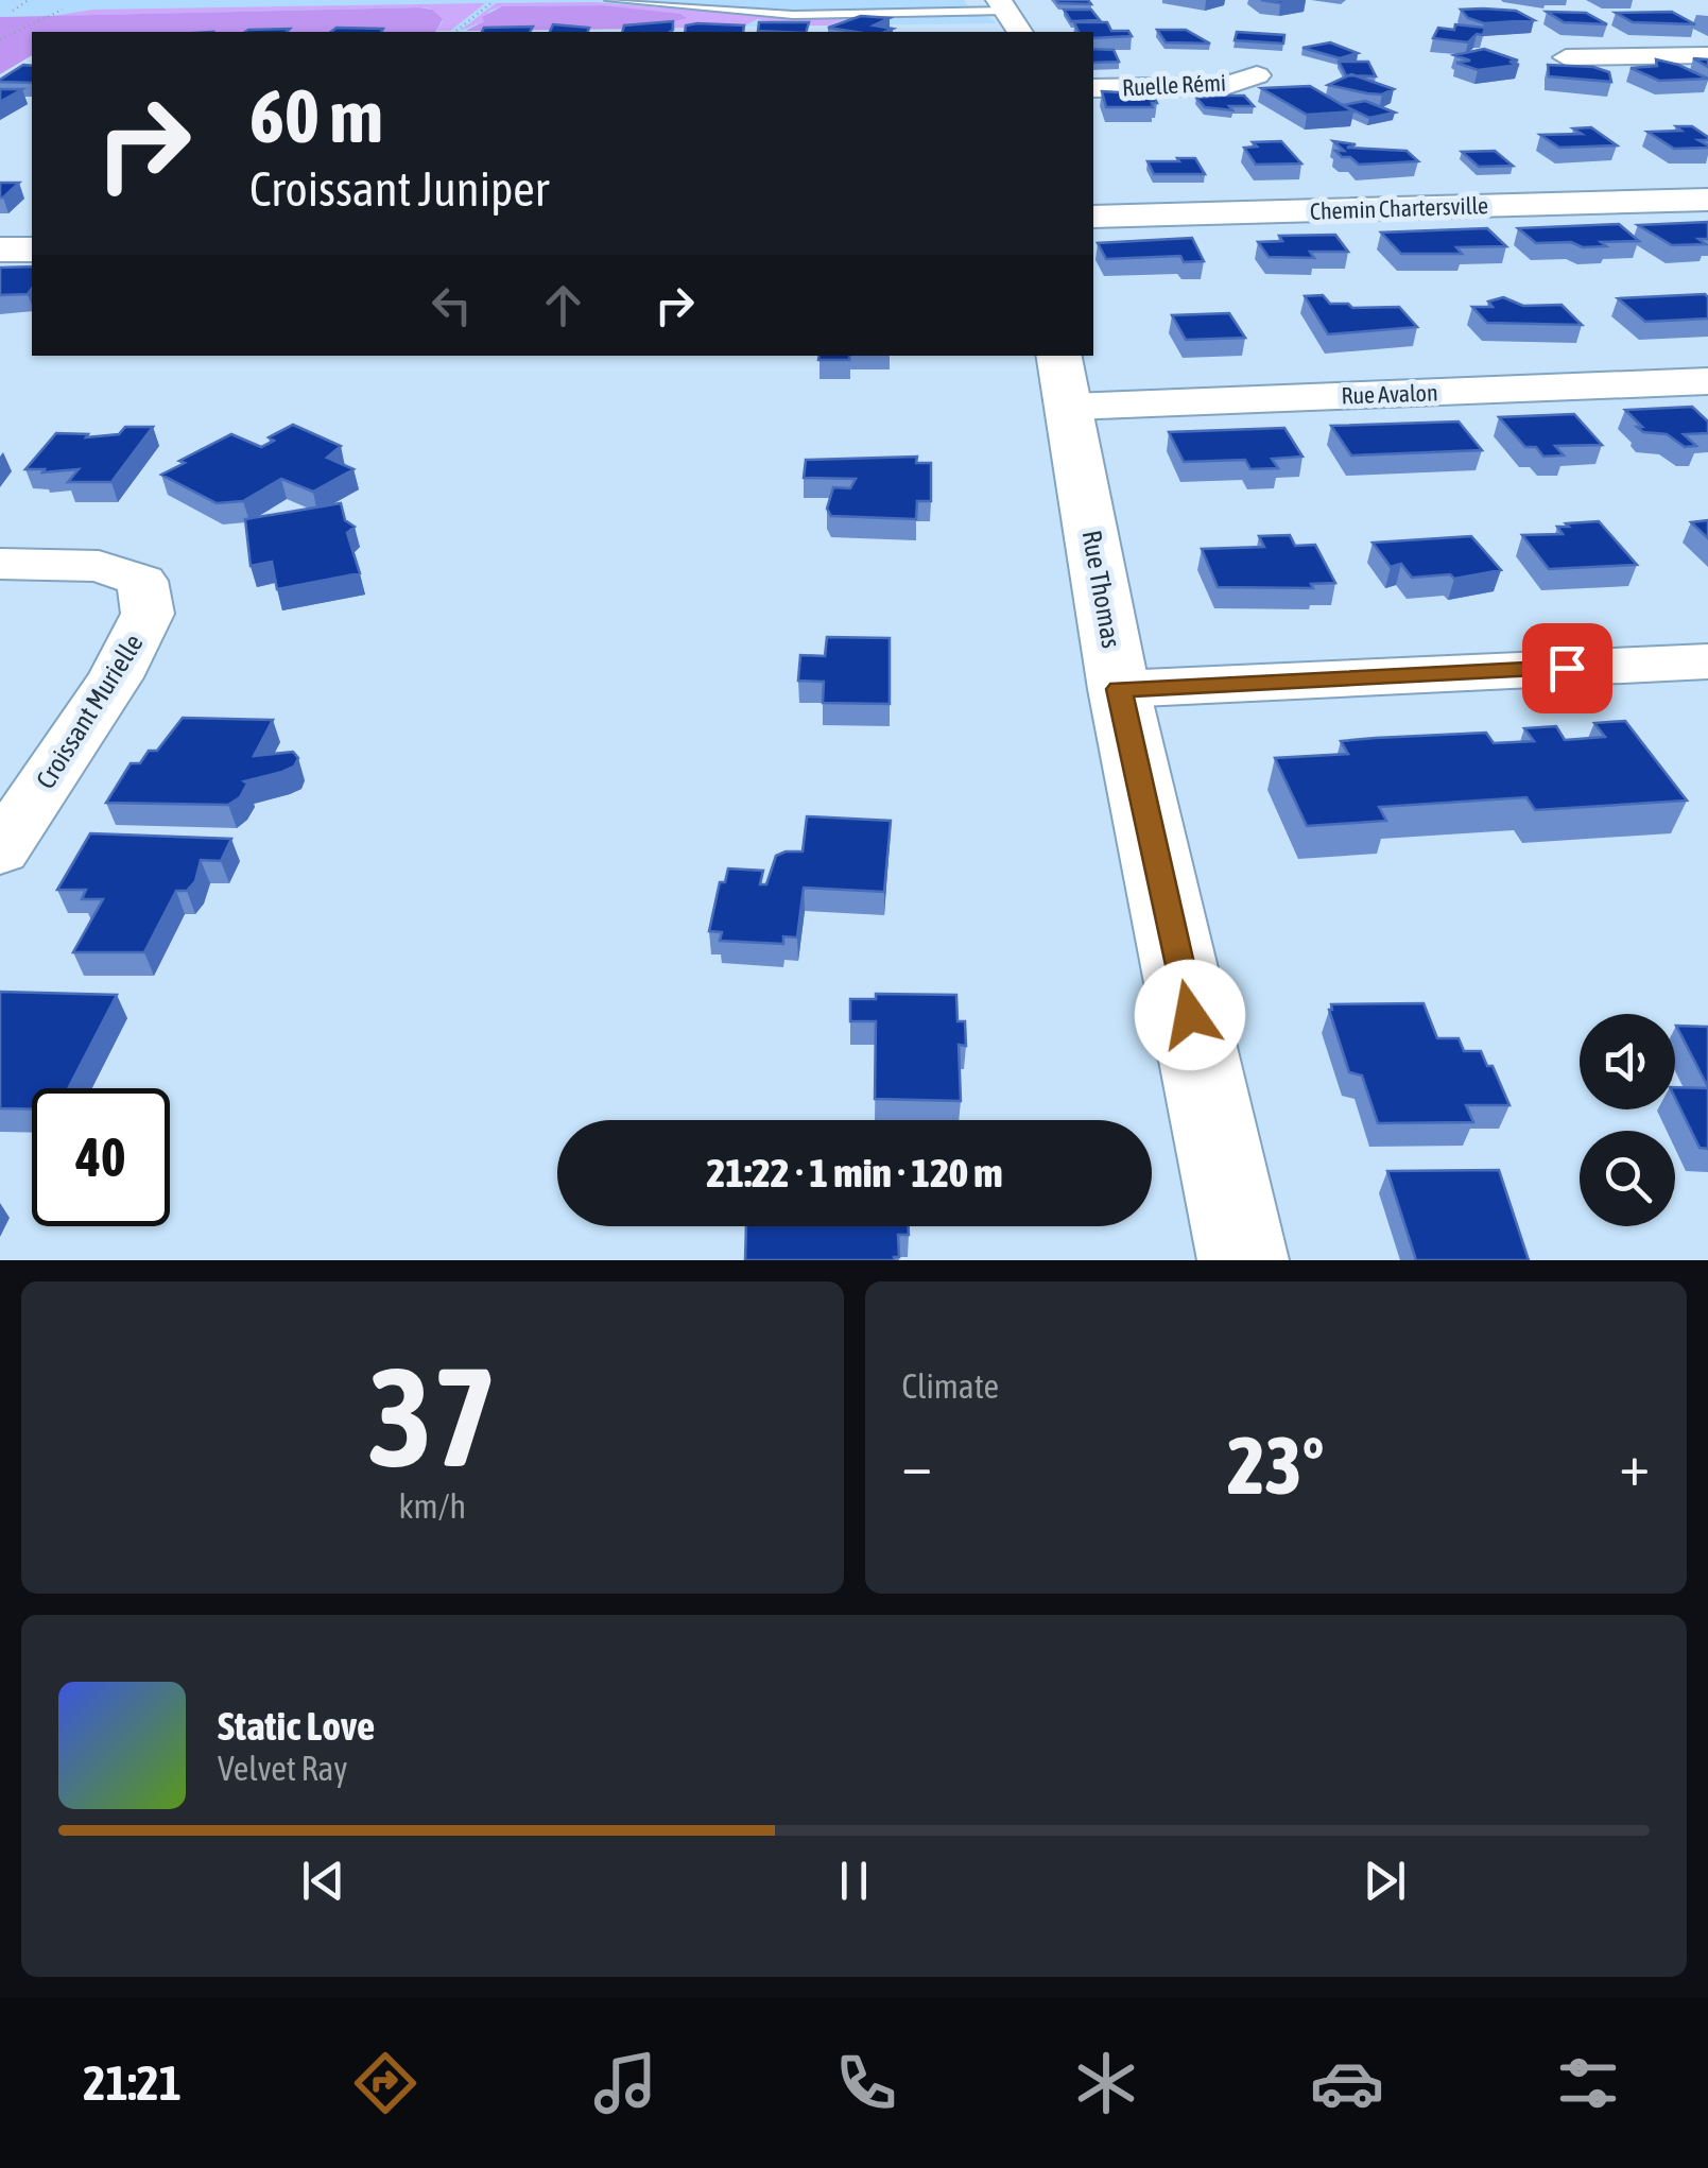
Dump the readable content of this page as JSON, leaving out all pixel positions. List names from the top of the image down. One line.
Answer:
{"streets":{"street":["Ruelle Rémi","Chemin Chartersville","Rue Avalon","Rue Thomas","Croissant Murielle"]},"crossings":[["Rue Avalon","Rue Thomas"]],"page":{"turn":["60 m","Croissant Juniper"],"limit":"40","trip":"21:22 · 1 min · 120 m","tile":[["37","km/h"],"Climate"],"heat":["−","23°","+"],"song":["Static Love","Velvet Ray"],"tabs":"21:21"}}
